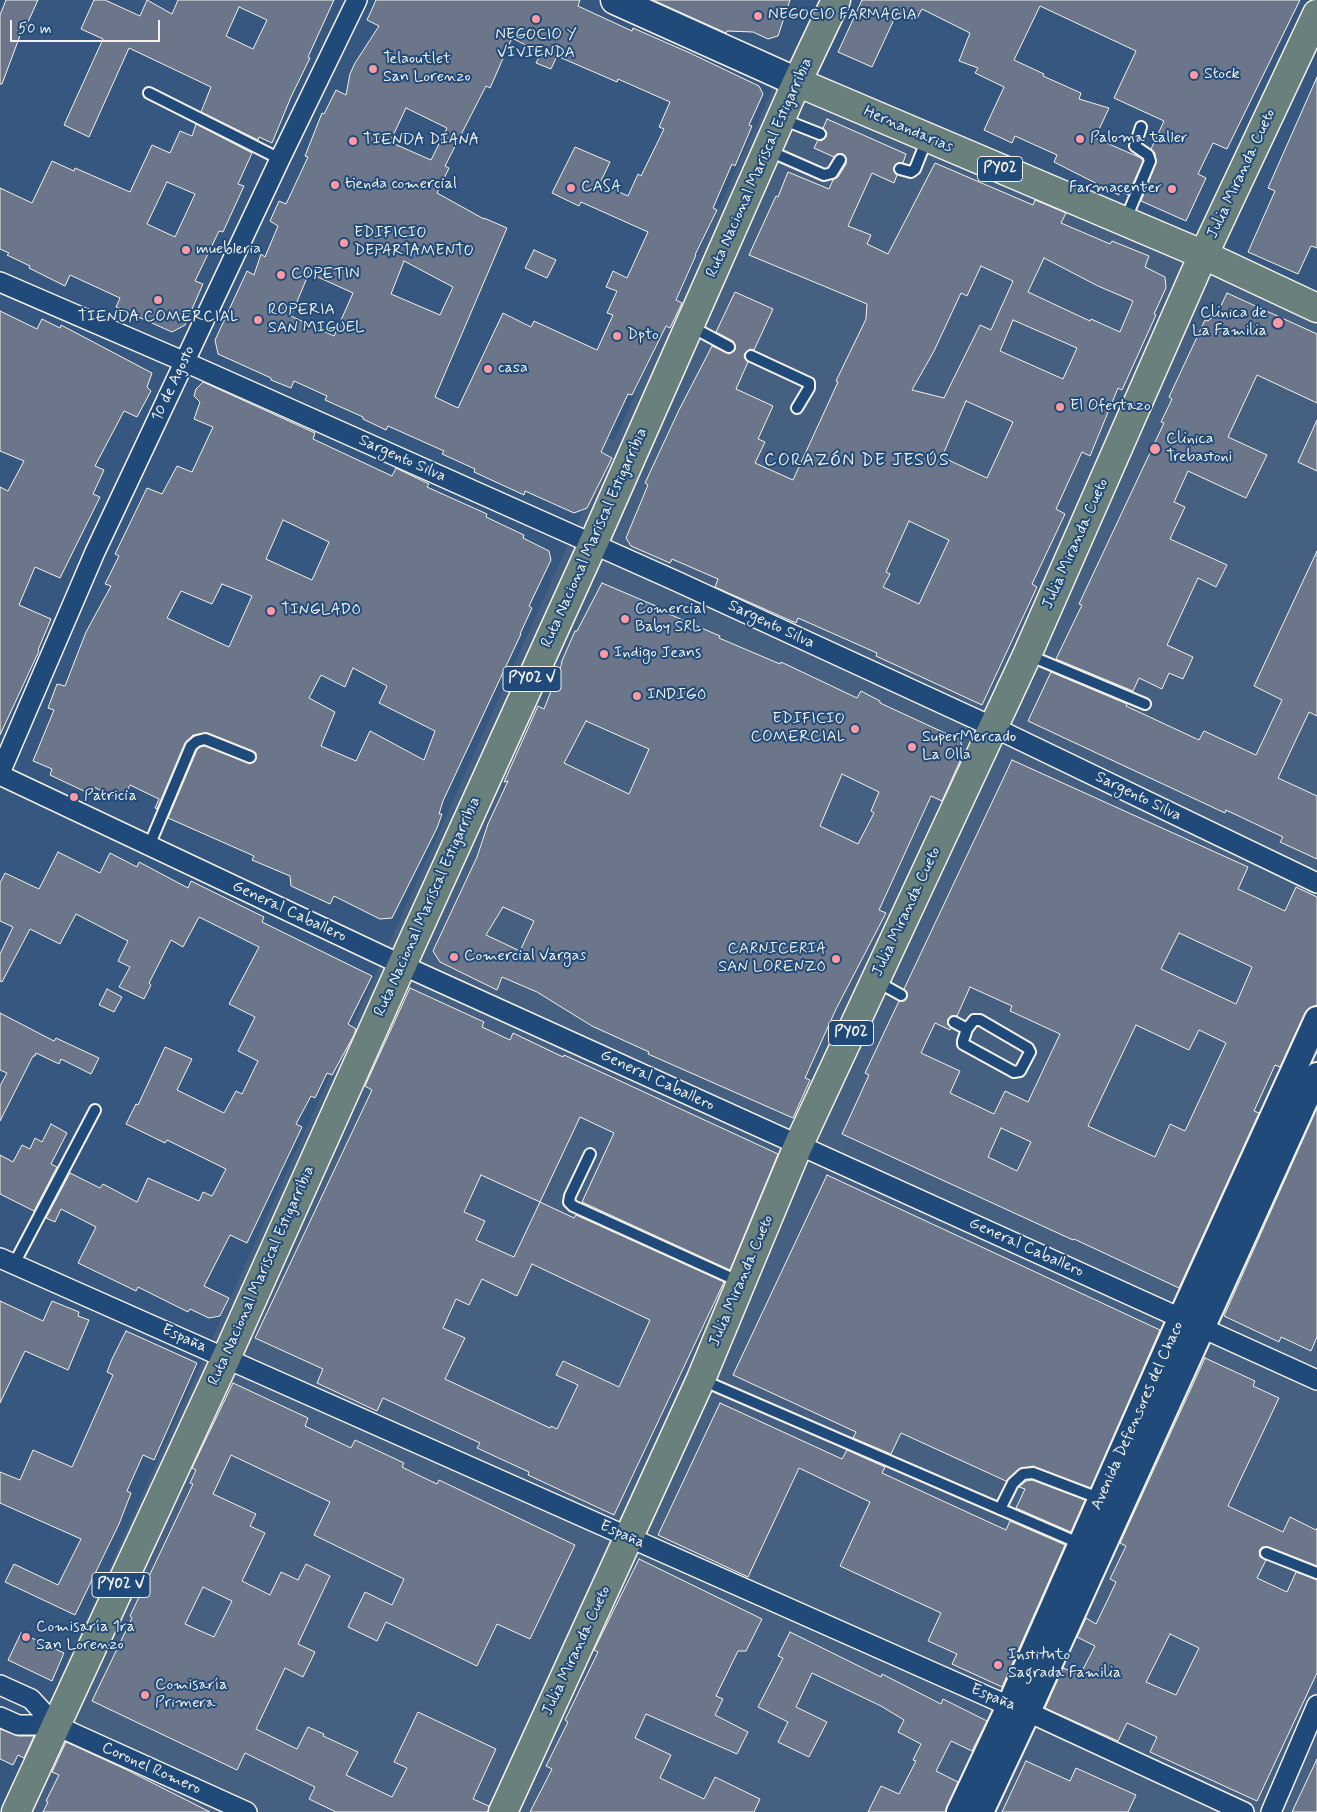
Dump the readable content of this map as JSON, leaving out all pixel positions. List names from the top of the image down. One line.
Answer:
{"streets":{"highway":["Hernandarias","Ruta Nacional Mariscal Estigarribia","PY02","Julia Miranda Cueto","PY02 V"],"street":["10 de Agosto","Sargento Silva","General Caballero","España","Avenida Defensores del Chaco","Coronel Romero"]},"crossings":[["Hernandarias","Ruta Nacional Mariscal Estigarribia"],["Hernandarias","PY02"],["Hernandarias","Julia Miranda Cueto"],["Ruta Nacional Mariscal Estigarribia","Sargento Silva"],["Ruta Nacional Mariscal Estigarribia","General Caballero"],["Ruta Nacional Mariscal Estigarribia","España"],["Ruta Nacional Mariscal Estigarribia","Coronel Romero"],["PY02","Julia Miranda Cueto"],["Julia Miranda Cueto","Sargento Silva"],["Julia Miranda Cueto","General Caballero"],["Julia Miranda Cueto","España"],["10 de Agosto","Sargento Silva"],["10 de Agosto","General Caballero"],["General Caballero","Avenida Defensores del Chaco"],["España","Avenida Defensores del Chaco"]],"districts":["CORAZÓN DE JESÚS"],"places":["NEGOCIO FARMACIA","NEGOCIO Y VIVIENDA","Telaoutlet San Lorenzo","Stock","Paloma taller","TIENDA DIANA","tienda comercial","CASA","Farmacenter","EDIFICIO DEPARTAMENTO","muebleria","COPETIN","TIENDA COMERCIAL","ROPERIA SAN MIGUEL","Clinica de La Familia","Dpto","casa","El Ofertazo","Clinica Trebastoni","TINGLADO","Comercial Baby SRL","Indigo Jeans","INDIGO","EDIFICIO COMERCIAL","SuperMercado La Olla","Patricia","Comercial Vargas","CARNICERIA SAN LORENZO","Comisaría 1ra San Lorenzo","Instituto Sagrada Familia","Comisaría Primera"],"scale_bar":"50 m"}
